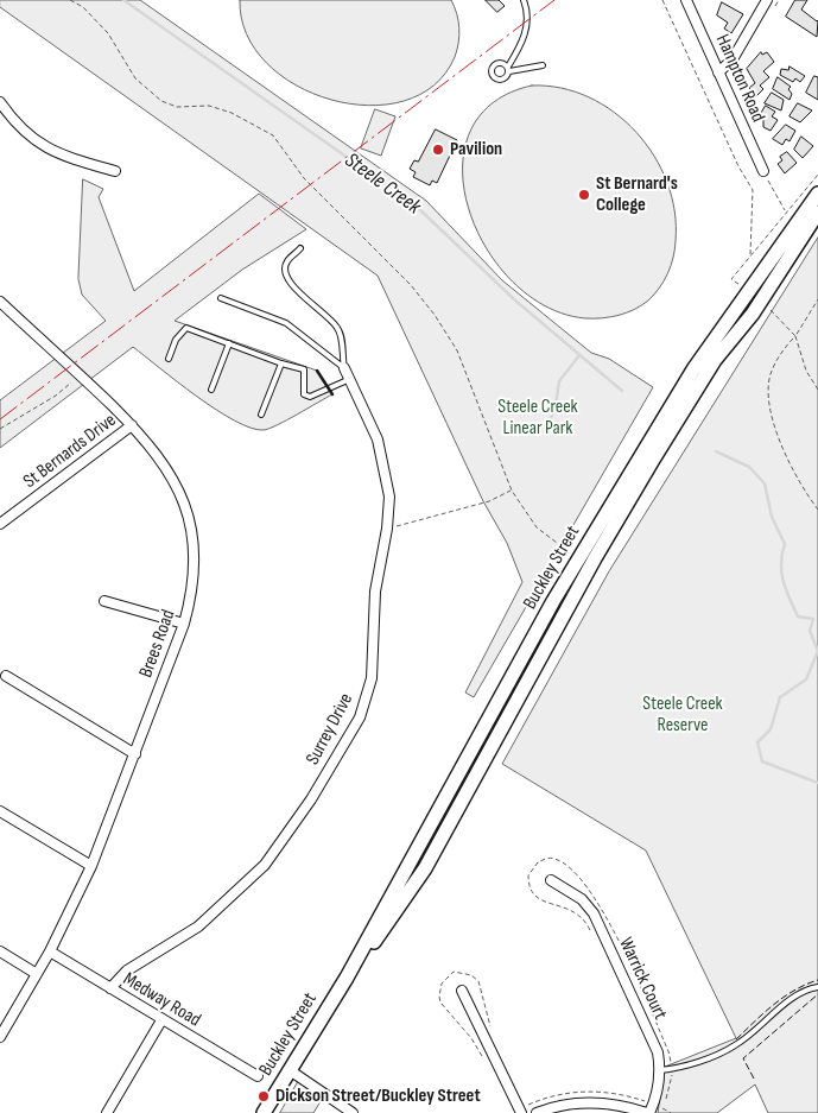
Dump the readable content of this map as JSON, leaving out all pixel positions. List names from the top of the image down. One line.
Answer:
{"streets":{"main road":["Buckley Street"],"street":["Hampton Road","St Bernards Drive","Brees Road","Surrey Drive","Warrick Court","Medway Road"]},"crossings":[["St Bernards Drive","Brees Road"],["Brees Road","Medway Road"],["Surrey Drive","Medway Road"]],"water":["Steele Creek"],"parks":["Steele Creek Linear Park","Steele Creek Reserve"],"places":["Pavilion","St Bernard's College","Dickson Street/Buckley Street"]}
